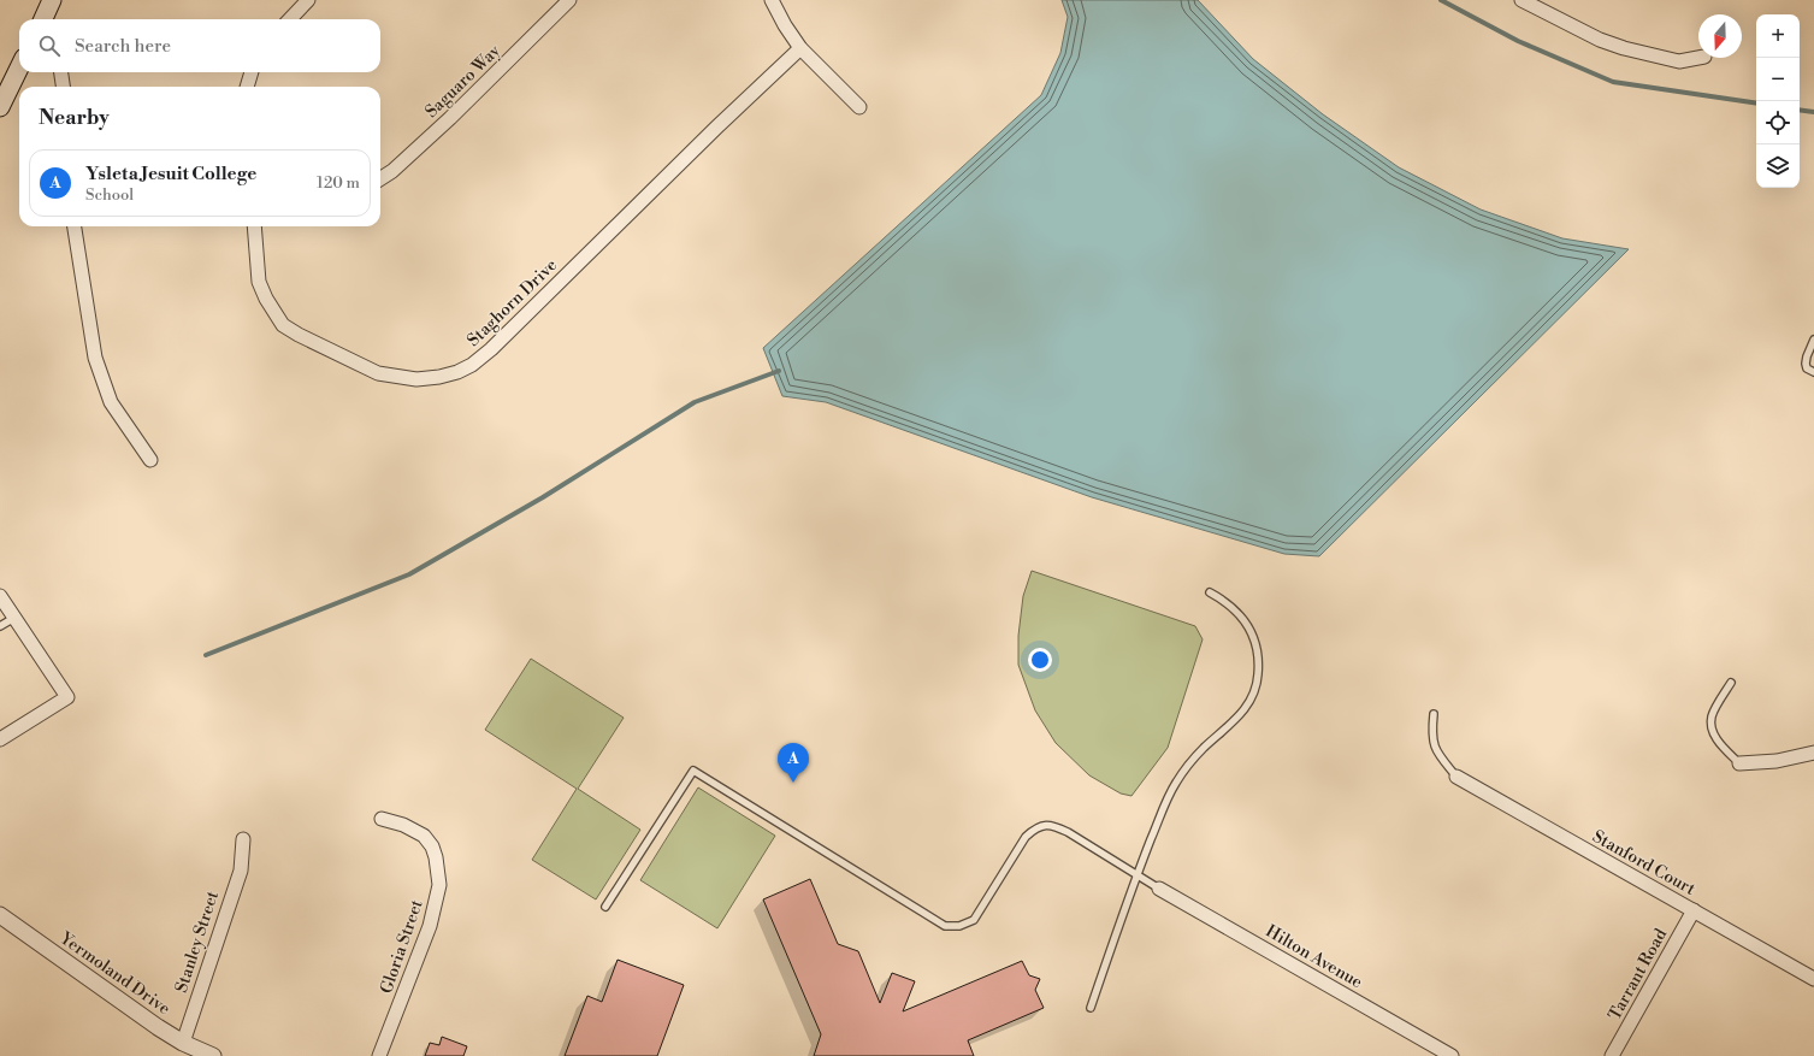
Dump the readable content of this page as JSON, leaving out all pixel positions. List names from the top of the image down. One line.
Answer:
{"streets":{"street":["Saguaro Way","Staghorn Drive","Stanford Court","Stanley Street","Gloria Street","Hilton Avenue","Yermoland Drive","Tarrant Road"]},"crossings":[["Stanford Court","Tarrant Road"],["Stanley Street","Yermoland Drive"]],"north":"bottom","page":{"map_buttons":["+","−"],"search":"Search here","heading":"Nearby","list":[{"mark":"A","name":"Ysleta Jesuit College","note":"School","value":"120 m"}],"pins":"A"}}
